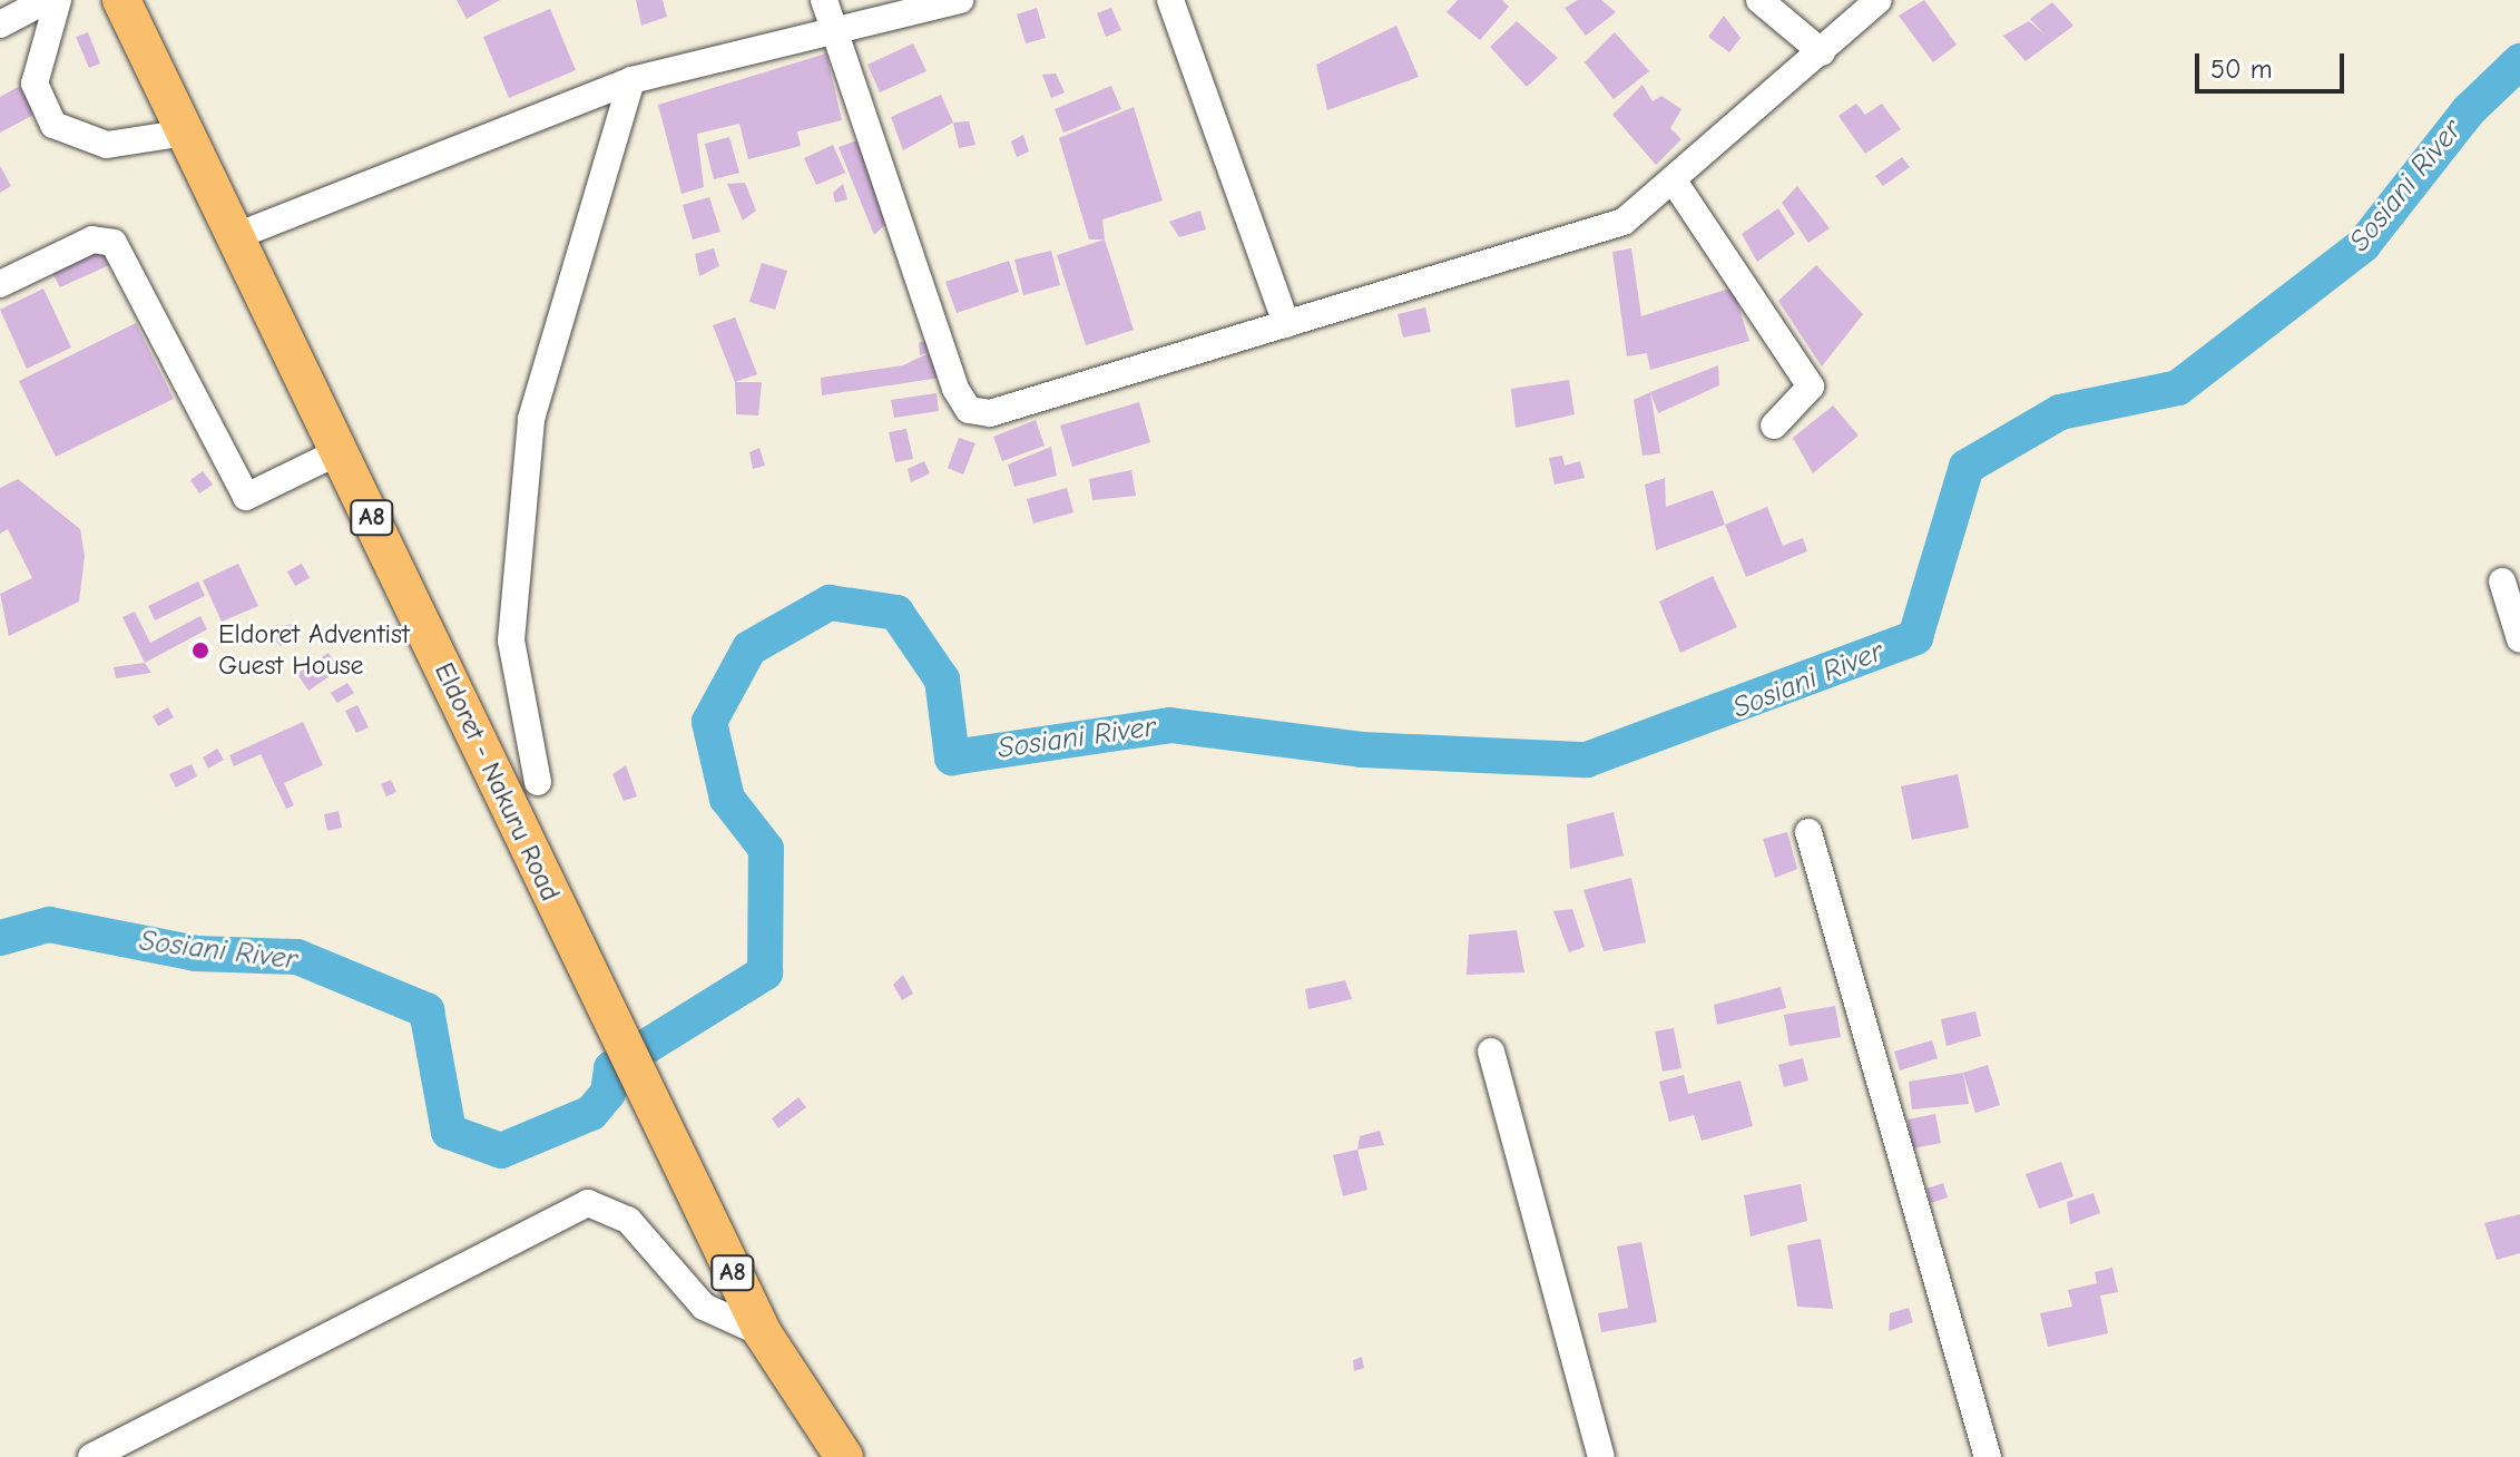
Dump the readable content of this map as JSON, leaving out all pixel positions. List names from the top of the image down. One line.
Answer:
{"streets":{"highway":["A8","Eldoret - Nakuru Road"]},"water":["Sosiani River"],"places":["Eldoret Adventist Guest House"],"scale_bar":"50 m"}
